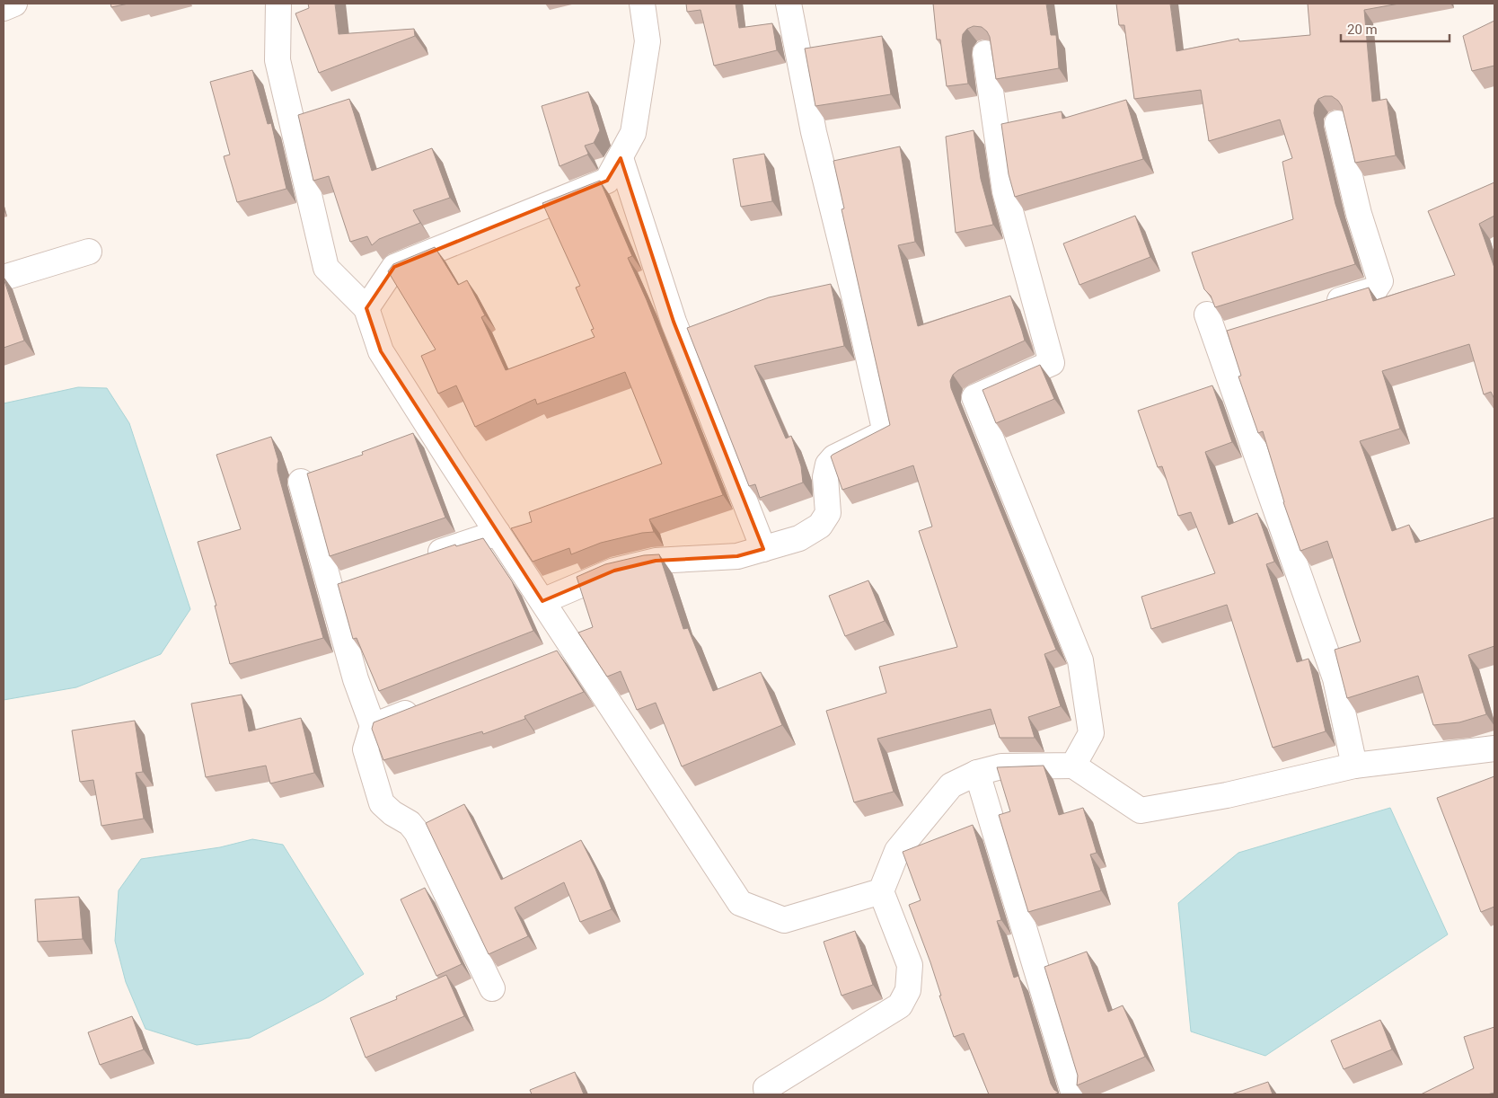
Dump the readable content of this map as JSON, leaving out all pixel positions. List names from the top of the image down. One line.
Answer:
{"scale_bar":"20 m"}
